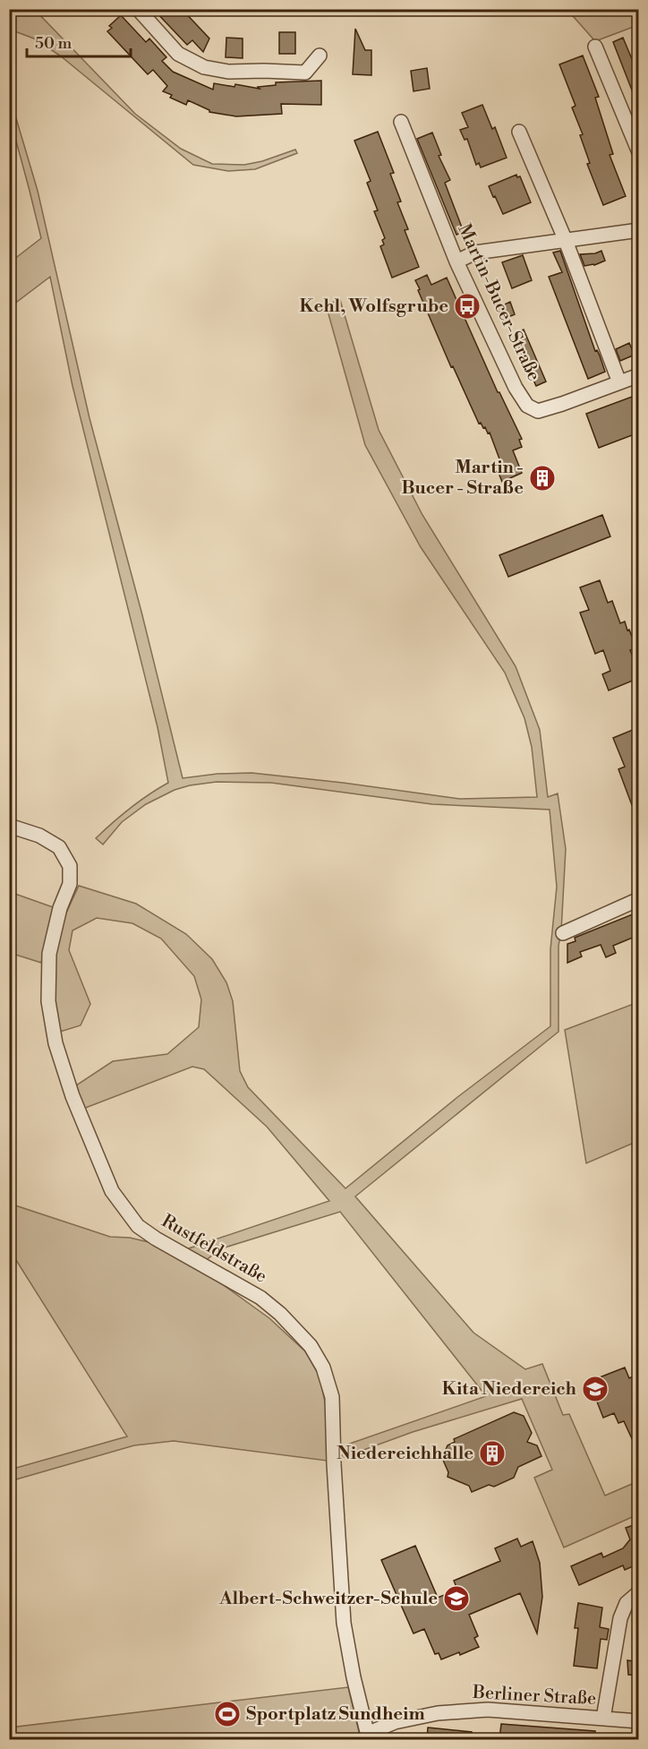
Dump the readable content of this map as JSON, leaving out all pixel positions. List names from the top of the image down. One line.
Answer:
{"streets":{"street":["Martin-Bucer-Straße","Rustfeldstraße","Berliner Straße"]},"crossings":[["Rustfeldstraße","Berliner Straße"]],"places":{"bus stop":["Kehl, Wolfsgrube"],"building":["Martin - Bucer - Straße","Niedereichhalle"],"school or university":["Kita Niedereich","Albert-Schweitzer-Schule"],"sports":["Sportplatz Sundheim"]},"scale_bar":"50 m"}
